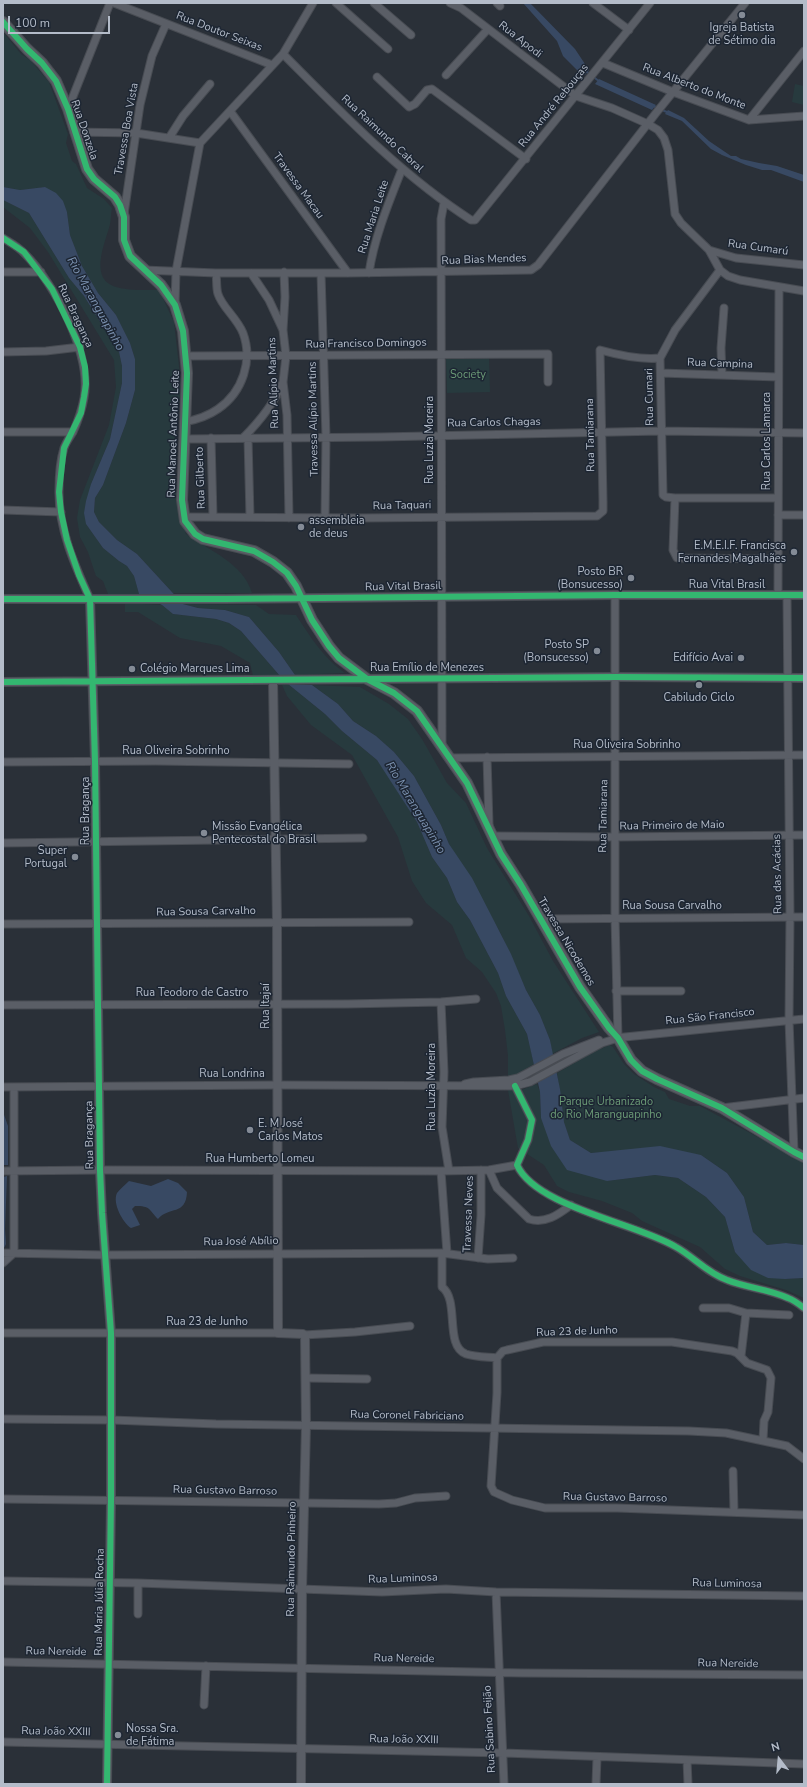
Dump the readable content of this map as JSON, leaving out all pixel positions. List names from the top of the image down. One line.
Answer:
{"streets":{"main road":["Rua Donzela","Rua Manoel Antônio Leite","Travessa Nicodemos"],"street":["Rua Doutor Seixas","Rua Apodi","Rua Alberto do Monte","Rua André Rebouças","Travessa Boa Vista","Rua Raimundo Cabral","Travessa Macau","Rua Maria Leite","Rua Cumarú","Rua Bias Mendes","Rua Bragança","Rua Francisco Domingos","Rua Campina","Rua Alípio Martins","Rua Cumari","Travessa Alípio Martins","Rua Carlos Chagas","Rua Tamiarana","Rua Luzia Moreira","Rua Carlos Lamarca","Rua Gilberto","Rua Taquari","Rua Vital Brasil","Rua Emílio de Menezes","Rua Oliveira Sobrinho","Rua Primeiro de Maio","Rua das Acácias","Rua Sousa Carvalho","Rua Teodoro de Castro","Rua Itajaí","Rua São Francisco","Rua Londrina","Rua Humberto Lomeu","Travessa Neves","Rua José Abílio","Rua 23 de Junho","Rua Coronel Fabriciano","Rua Gustavo Barroso","Rua Raimundo Pinheiro","Rua Luminosa","Rua Maria Júlia Rocha","Rua Nereide","Rua Sabino Feijão","Rua João XXIII"]},"crossings":[["Rua Doutor Seixas","Travessa Boa Vista"],["Rua Apodi","Rua André Rebouças"],["Rua Apodi","Rua Cumarú"],["Rua Apodi","Rua Bias Mendes"],["Rua Alberto do Monte","Rua André Rebouças"],["Rua Alberto do Monte","Rua Bias Mendes"],["Rua André Rebouças","Rua Raimundo Cabral"],["Travessa Boa Vista","Rua Donzela"],["Rua Donzela","Rua Bias Mendes"],["Rua Donzela","Rua Manoel Antônio Leite"],["Rua Raimundo Cabral","Rua Maria Leite"],["Rua Raimundo Cabral","Rua Luzia Moreira"],["Travessa Macau","Rua Bias Mendes"],["Rua Maria Leite","Rua Bias Mendes"],["Rua Bias Mendes","Rua Alípio Martins"],["Rua Bias Mendes","Travessa Alípio Martins"],["Rua Bias Mendes","Rua Manoel Antônio Leite"],["Rua Bias Mendes","Rua Luzia Moreira"],["Rua Bragança","Rua Vital Brasil"],["Rua Bragança","Rua Emílio de Menezes"],["Rua Bragança","Rua Oliveira Sobrinho"],["Rua Bragança","Rua Sousa Carvalho"],["Rua Bragança","Rua Teodoro de Castro"],["Rua Bragança","Rua Londrina"],["Rua Bragança","Rua Humberto Lomeu"],["Rua Bragança","Rua José Abílio"],["Rua Bragança","Rua 23 de Junho"],["Rua Bragança","Rua Coronel Fabriciano"],["Rua Bragança","Rua Maria Júlia Rocha"],["Rua Francisco Domingos","Rua Alípio Martins"],["Rua Francisco Domingos","Travessa Alípio Martins"],["Rua Francisco Domingos","Rua Manoel Antônio Leite"],["Rua Francisco Domingos","Rua Luzia Moreira"],["Rua Campina","Rua Cumari"],["Rua Campina","Rua Carlos Lamarca"],["Rua Alípio Martins","Rua Carlos Chagas"],["Rua Alípio Martins","Rua Taquari"],["Rua Cumari","Rua Carlos Chagas"],["Rua Cumari","Rua Tamiarana"],["Travessa Alípio Martins","Rua Carlos Chagas"],["Travessa Alípio Martins","Rua Taquari"],["Rua Carlos Chagas","Rua Manoel Antônio Leite"],["Rua Carlos Chagas","Rua Tamiarana"],["Rua Carlos Chagas","Rua Luzia Moreira"],["Rua Carlos Chagas","Rua Carlos Lamarca"],["Rua Carlos Chagas","Rua Gilberto"],["Rua Manoel Antônio Leite","Rua Taquari"],["Rua Manoel Antônio Leite","Travessa Nicodemos"],["Rua Tamiarana","Rua Taquari"],["Rua Tamiarana","Rua Vital Brasil"],["Rua Tamiarana","Rua Emílio de Menezes"],["Rua Tamiarana","Rua Oliveira Sobrinho"],["Rua Tamiarana","Rua Primeiro de Maio"],["Rua Tamiarana","Rua Sousa Carvalho"],["Rua Tamiarana","Travessa Nicodemos"],["Rua Tamiarana","Rua São Francisco"],["Rua Luzia Moreira","Rua Taquari"],["Rua Luzia Moreira","Rua Vital Brasil"],["Rua Luzia Moreira","Rua Emílio de Menezes"],["Rua Luzia Moreira","Travessa Nicodemos"],["Rua Luzia Moreira","Rua Teodoro de Castro"],["Rua Luzia Moreira","Rua Londrina"],["Rua Luzia Moreira","Rua Humberto Lomeu"],["Rua Carlos Lamarca","Rua Vital Brasil"],["Rua Gilberto","Rua Taquari"],["Rua Taquari","Travessa Nicodemos"],["Rua Vital Brasil","Rua das Acácias"],["Rua Vital Brasil","Travessa Nicodemos"],["Rua Emílio de Menezes","Rua das Acácias"],["Rua Emílio de Menezes","Travessa Nicodemos"],["Rua Emílio de Menezes","Rua Itajaí"],["Rua Oliveira Sobrinho","Rua das Acácias"],["Rua Oliveira Sobrinho","Travessa Nicodemos"],["Rua Oliveira Sobrinho","Rua Itajaí"],["Rua Primeiro de Maio","Rua das Acácias"],["Rua Primeiro de Maio","Travessa Nicodemos"],["Rua das Acácias","Rua Sousa Carvalho"],["Rua das Acácias","Travessa Nicodemos"],["Rua das Acácias","Rua São Francisco"],["Rua Sousa Carvalho","Travessa Nicodemos"],["Rua Sousa Carvalho","Rua Itajaí"],["Travessa Nicodemos","Rua São Francisco"],["Rua Teodoro de Castro","Rua Itajaí"],["Rua Itajaí","Rua Londrina"],["Rua Itajaí","Rua Humberto Lomeu"],["Rua Itajaí","Rua José Abílio"],["Rua Itajaí","Rua 23 de Junho"],["Rua Humberto Lomeu","Travessa Neves"],["Travessa Neves","Rua José Abílio"],["Rua 23 de Junho","Rua Coronel Fabriciano"],["Rua 23 de Junho","Rua Raimundo Pinheiro"],["Rua Coronel Fabriciano","Rua Gustavo Barroso"],["Rua Coronel Fabriciano","Rua Raimundo Pinheiro"],["Rua Coronel Fabriciano","Rua Maria Júlia Rocha"],["Rua Gustavo Barroso","Rua Raimundo Pinheiro"],["Rua Gustavo Barroso","Rua Maria Júlia Rocha"],["Rua Raimundo Pinheiro","Rua Luminosa"],["Rua Raimundo Pinheiro","Rua Nereide"],["Rua Raimundo Pinheiro","Rua João XXIII"],["Rua Luminosa","Rua Maria Júlia Rocha"],["Rua Luminosa","Rua Sabino Feijão"],["Rua Maria Júlia Rocha","Rua Nereide"],["Rua Maria Júlia Rocha","Rua João XXIII"],["Rua Nereide","Rua Sabino Feijão"],["Rua Sabino Feijão","Rua João XXIII"]],"water":["Rio Maranguapinho"],"parks":["Society","Parque Urbanizado do Rio Maranguapinho"],"places":["Igreja Batista de Sétimo dia","assembleia de deus","E.M.E.I.F. Francisca Fernandes Magalhães","Posto BR (Bonsucesso)","Posto SP (Bonsucesso)","Edifício Avai","Colégio Marques Lima","Cabiludo Ciclo","Missão Evangélica Pentecostal do Brasil","Super Portugal","E. M José Carlos Matos","Nossa Sra. de Fátima"],"scale_bar":"100 m","north":"top"}
